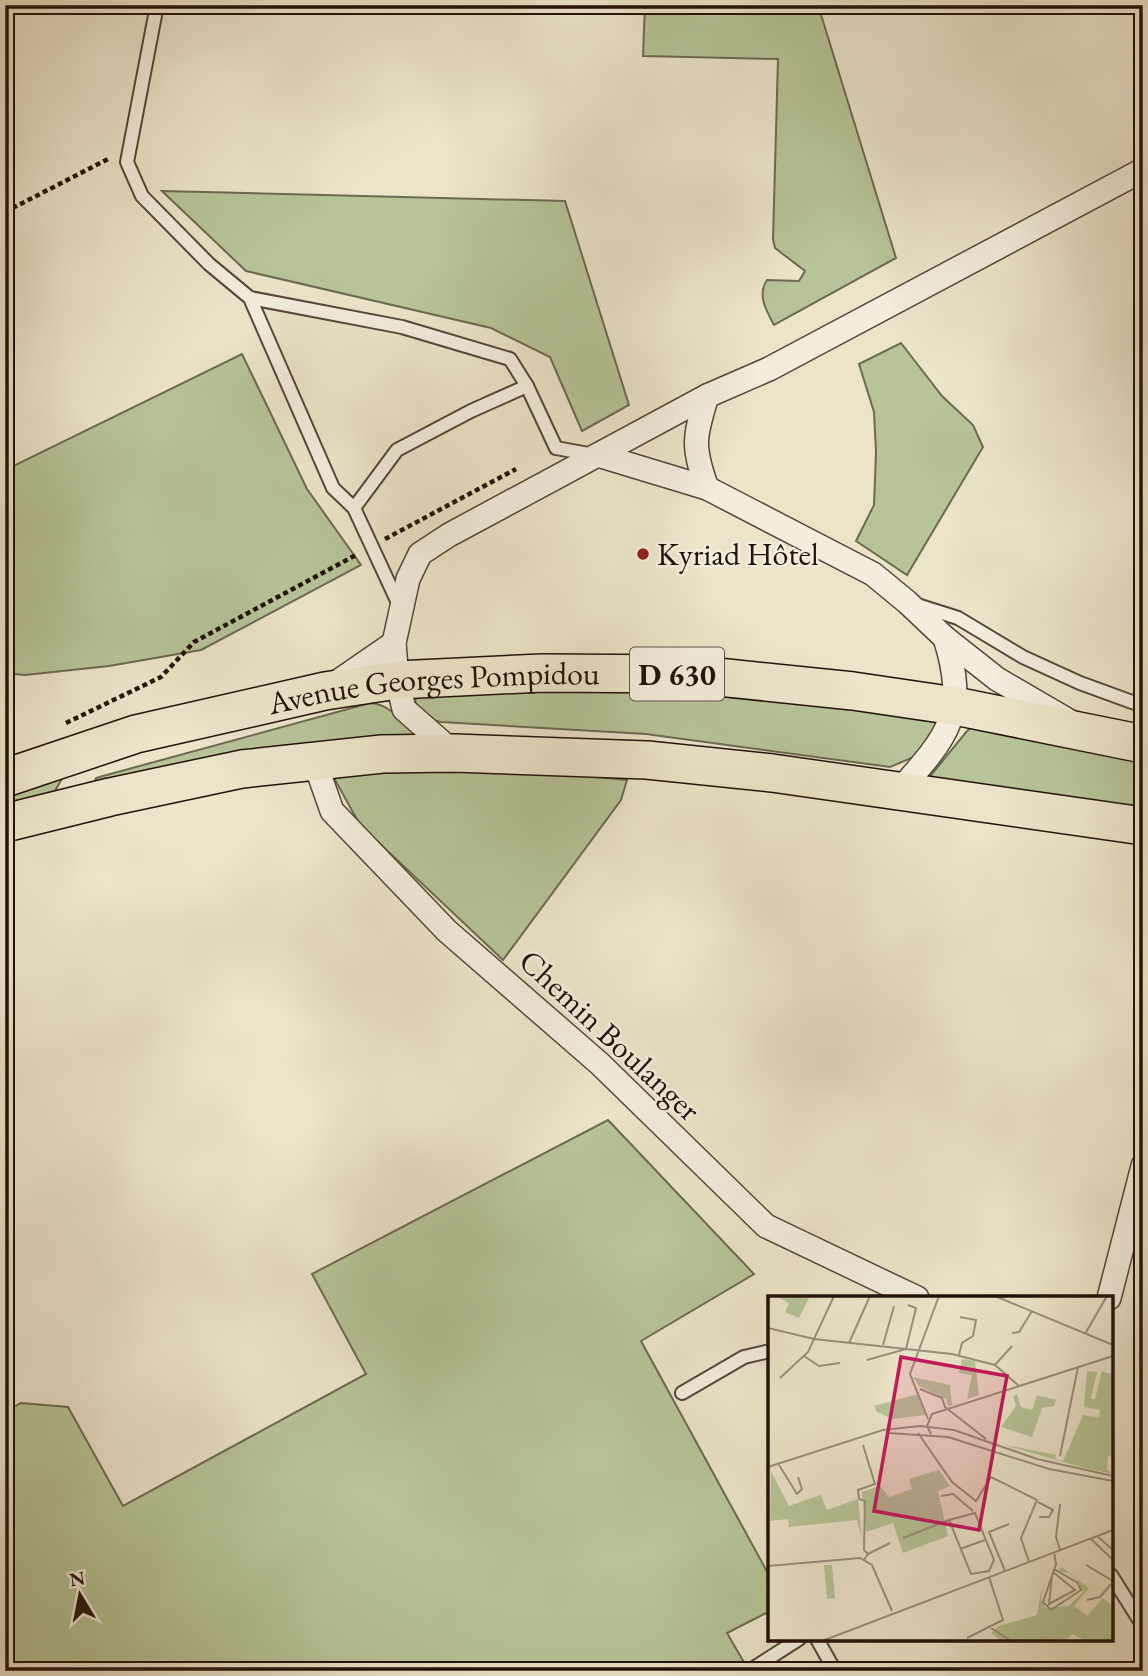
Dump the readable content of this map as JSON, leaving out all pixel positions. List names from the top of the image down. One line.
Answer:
{"streets":{"main road":["D 630","Avenue Georges Pompidou"],"street":["Chemin Boulanger"]},"crossings":[["Avenue Georges Pompidou","Chemin Boulanger"]],"places":["Kyriad Hôtel"],"north":"top"}
